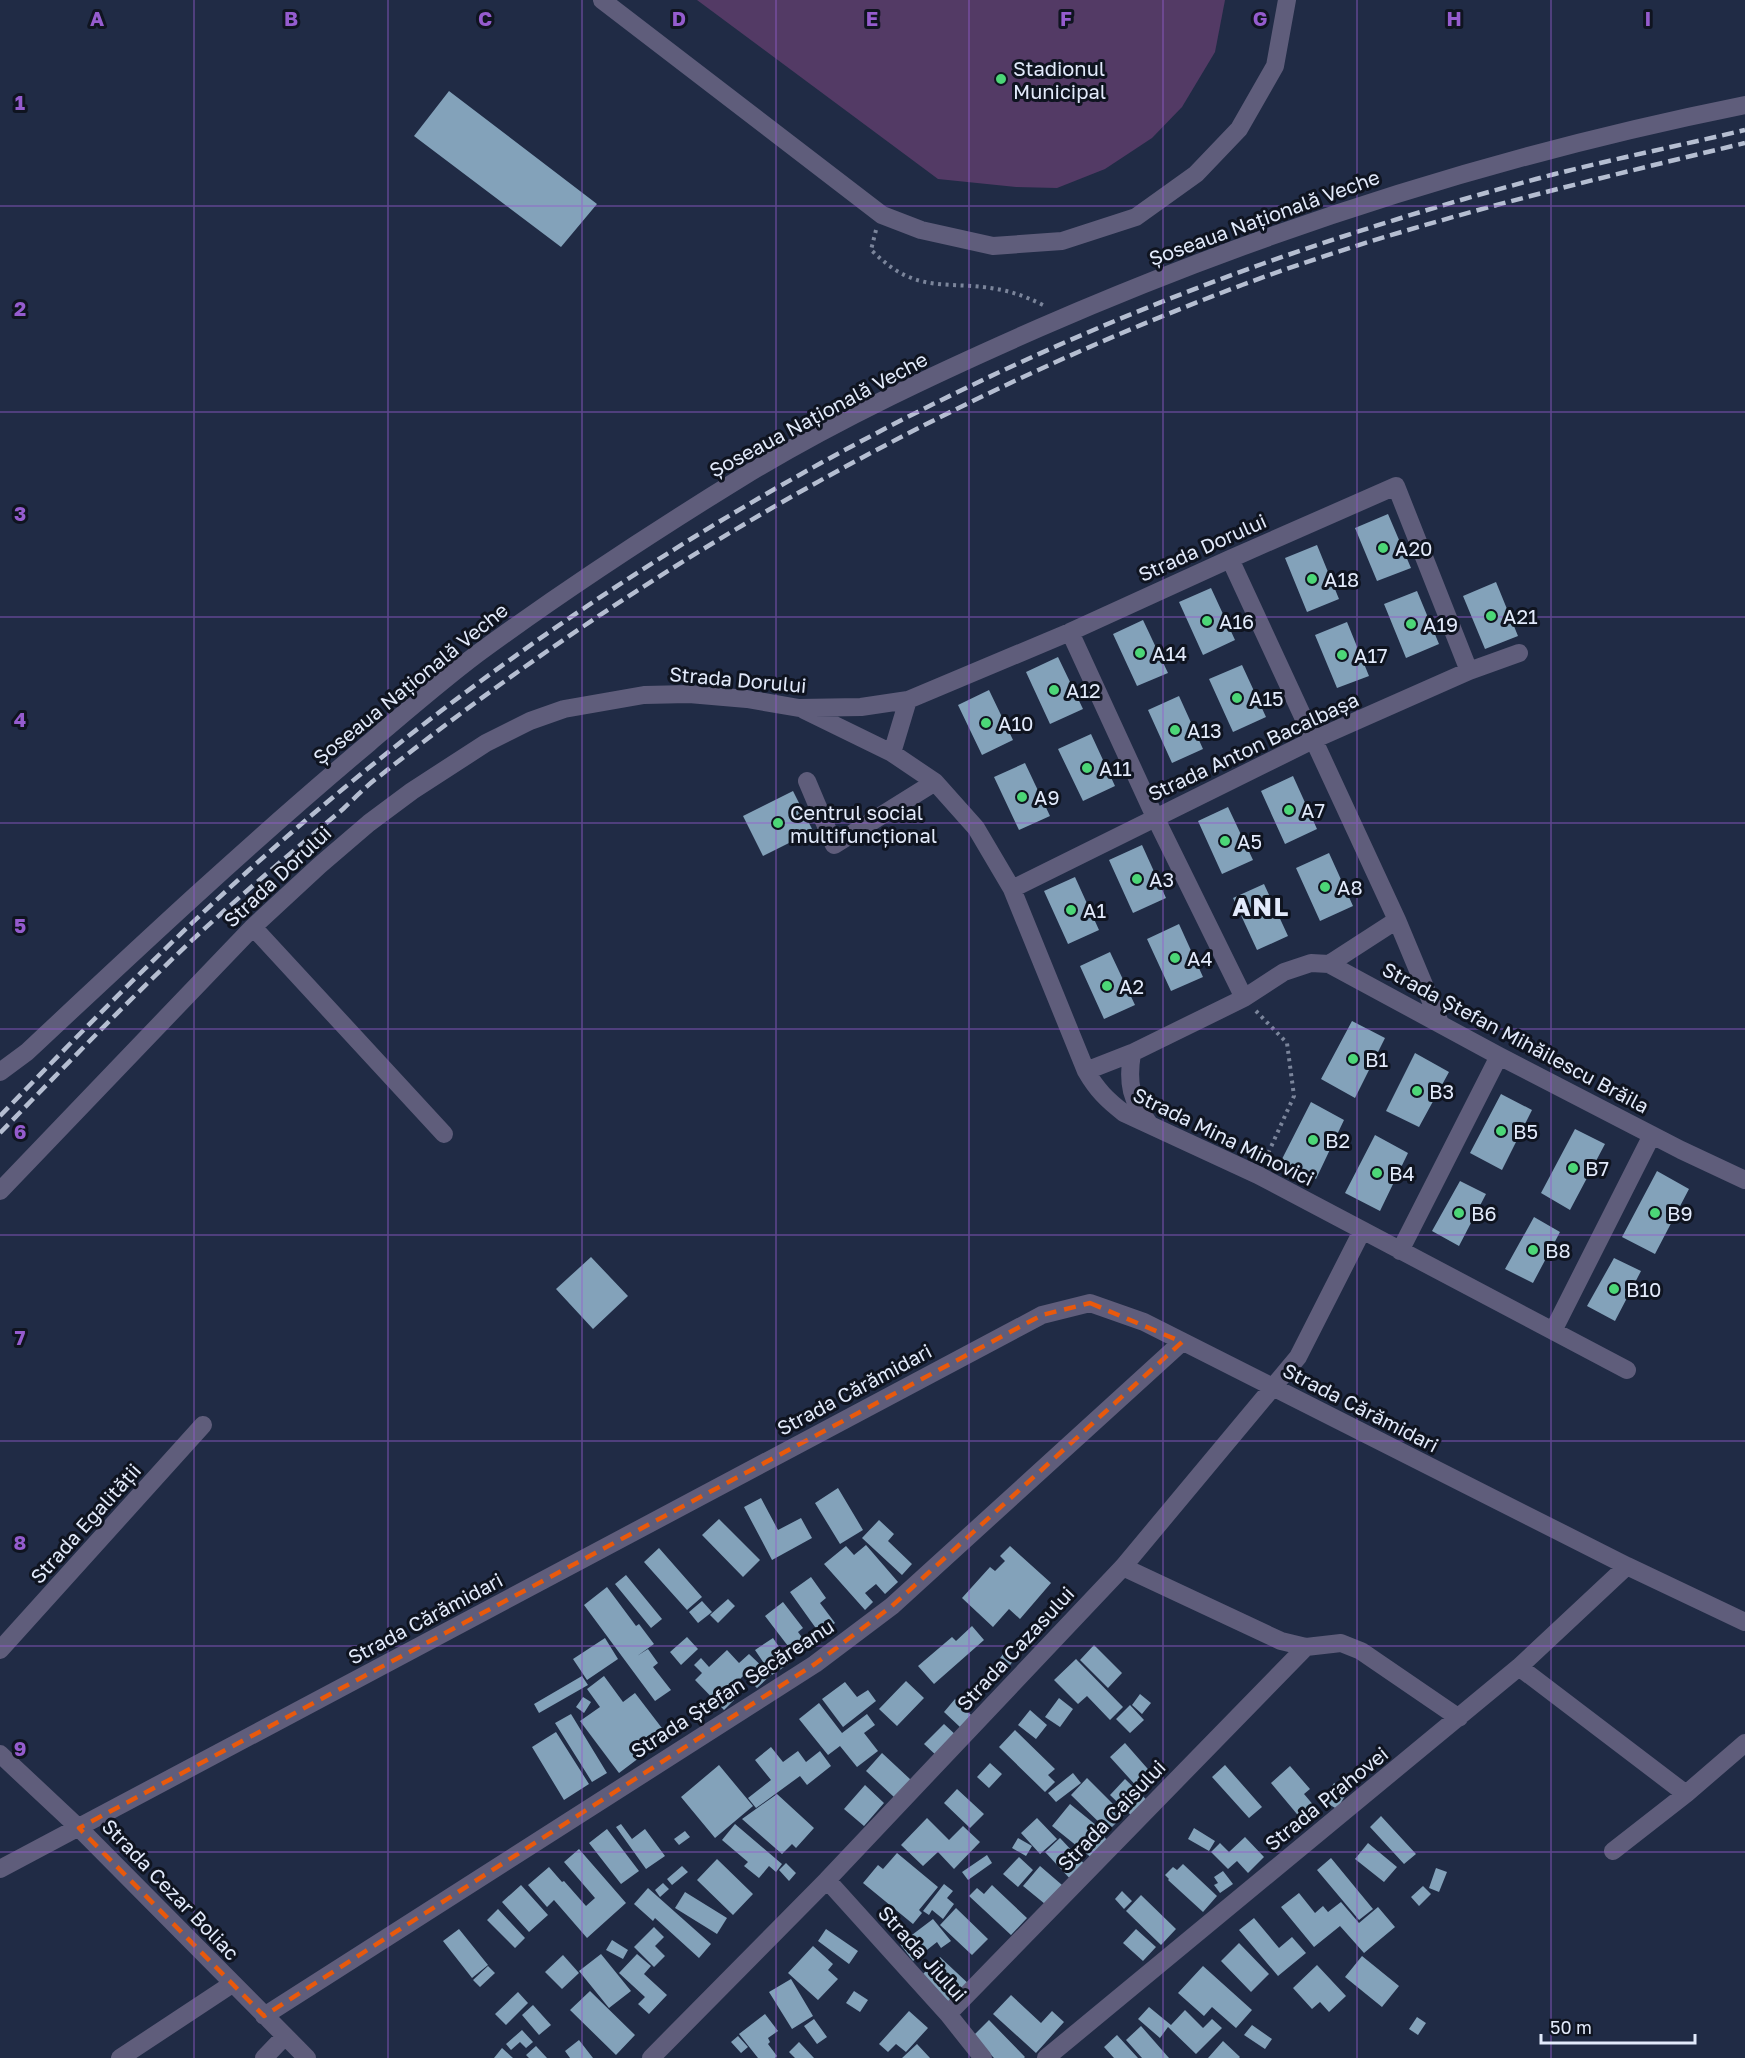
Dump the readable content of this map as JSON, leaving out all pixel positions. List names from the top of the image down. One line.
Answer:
{"streets":{"street":["Șoseaua Națională Veche","Strada Dorului","Strada Anton Bacalbașa","Strada Ștefan Mihăilescu Brăila","Strada Mina Minovici","Strada Cărămidari","Strada Egalității","Strada Cazasului","Strada Ștefan Secăreanu","Strada Prahovei","Strada Caisului","Strada Cezar Boliac","Strada Jiului"]},"crossings":[["Strada Dorului","Strada Anton Bacalbașa"],["Strada Dorului","Strada Mina Minovici"],["Strada Anton Bacalbașa","Strada Mina Minovici"],["Strada Ștefan Mihăilescu Brăila","Strada Mina Minovici"],["Strada Mina Minovici","Strada Cazasului"],["Strada Cărămidari","Strada Cazasului"],["Strada Cărămidari","Strada Ștefan Secăreanu"],["Strada Cărămidari","Strada Prahovei"],["Strada Cărămidari","Strada Cezar Boliac"],["Strada Cazasului","Strada Jiului"],["Strada Ștefan Secăreanu","Strada Cezar Boliac"],["Strada Caisului","Strada Jiului"]],"districts":["ANL"],"places":["Stadionul Municipal","A20","A18","A21","A16","A19","A14","A17","A12","A15","A10","A13","A11","A9","A7","Centrul social multifuncțional","A5","A3","A8","A1","A4","A2","B1","B3","B5","B2","B7","B4","B6","B9","B8","B10"],"scale_bar":"50 m","grid":{"columns":["A","B","C","D","E","F","G","H","I"],"rows":["1","2","3","4","5","6","7","8","9"]}}
